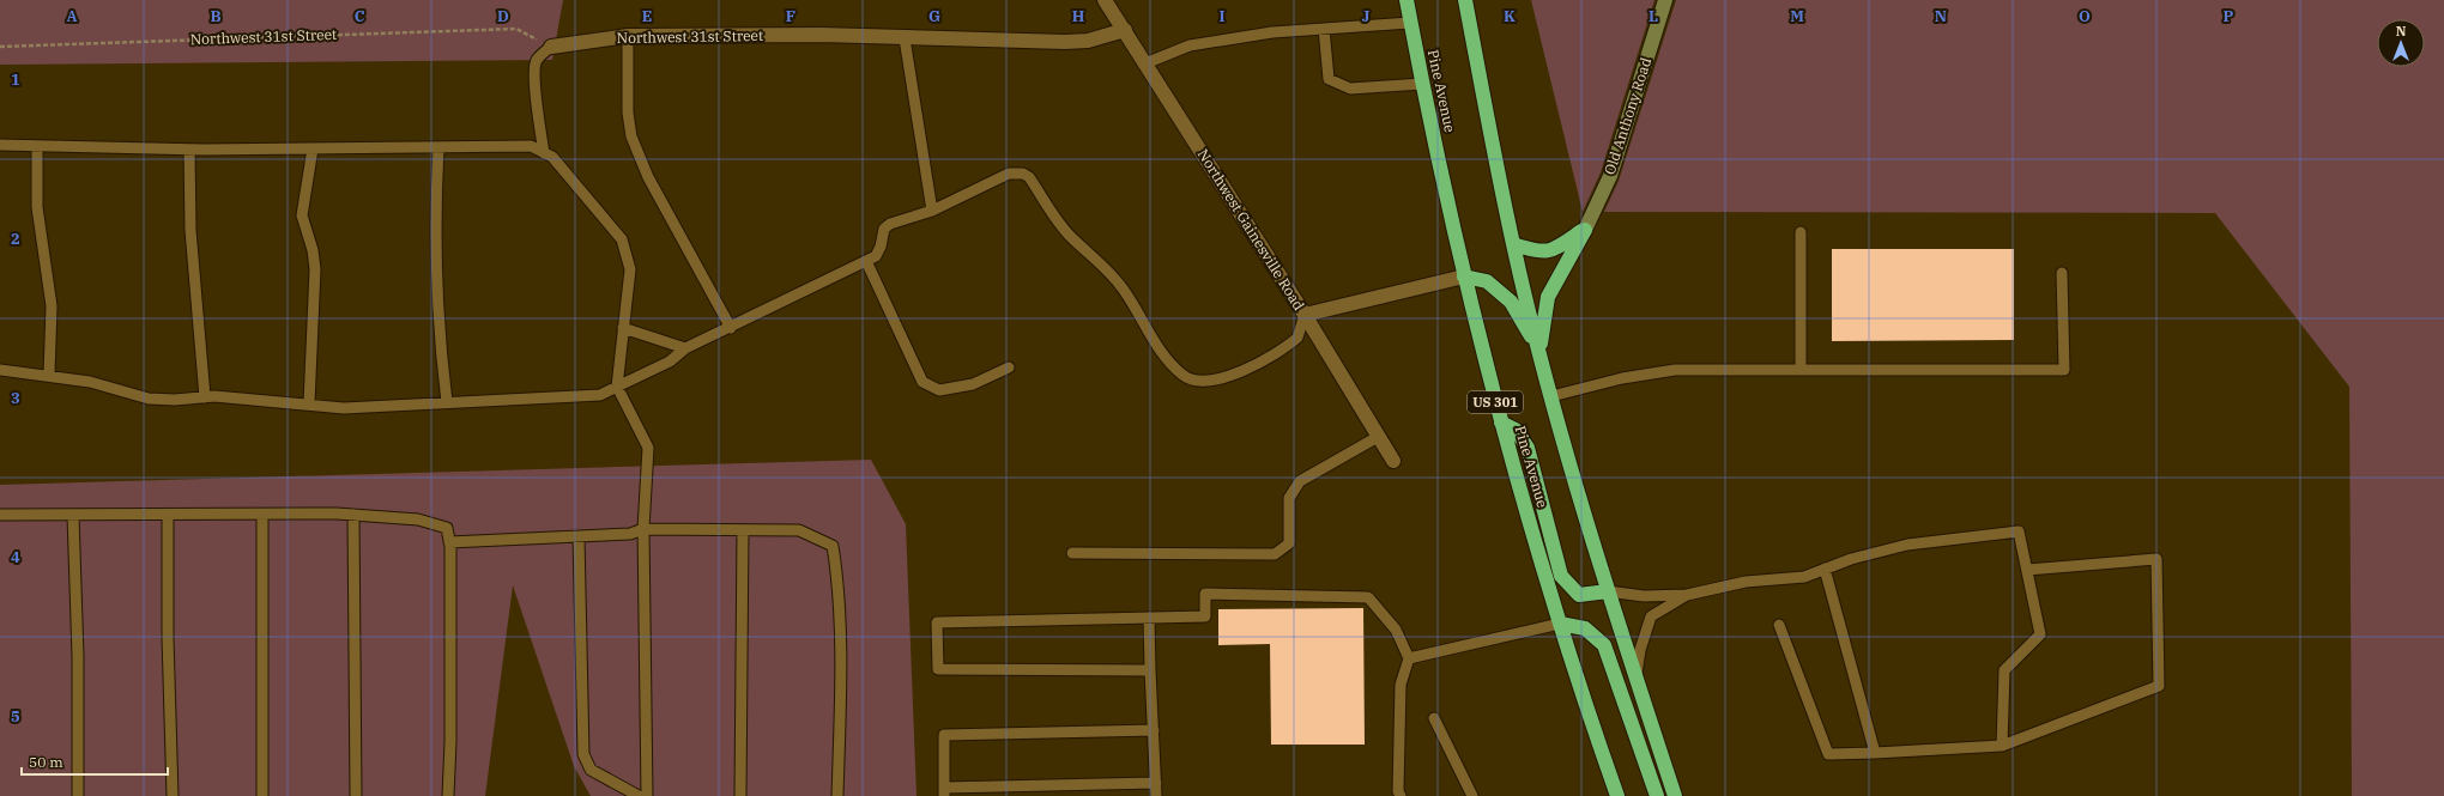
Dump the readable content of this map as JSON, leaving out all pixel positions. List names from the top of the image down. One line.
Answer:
{"streets":{"highway":["Pine Avenue","US 301"],"street":["Northwest 31st Street","Old Anthony Road","Northwest Gainesville Road"]},"crossings":[["Northwest 31st Street","Northwest Gainesville Road"]],"scale_bar":"50 m","north":"top","grid":{"columns":["A","B","C","D","E","F","G","H","I","J","K","L","M","N","O","P"],"rows":["1","2","3","4","5"]}}
